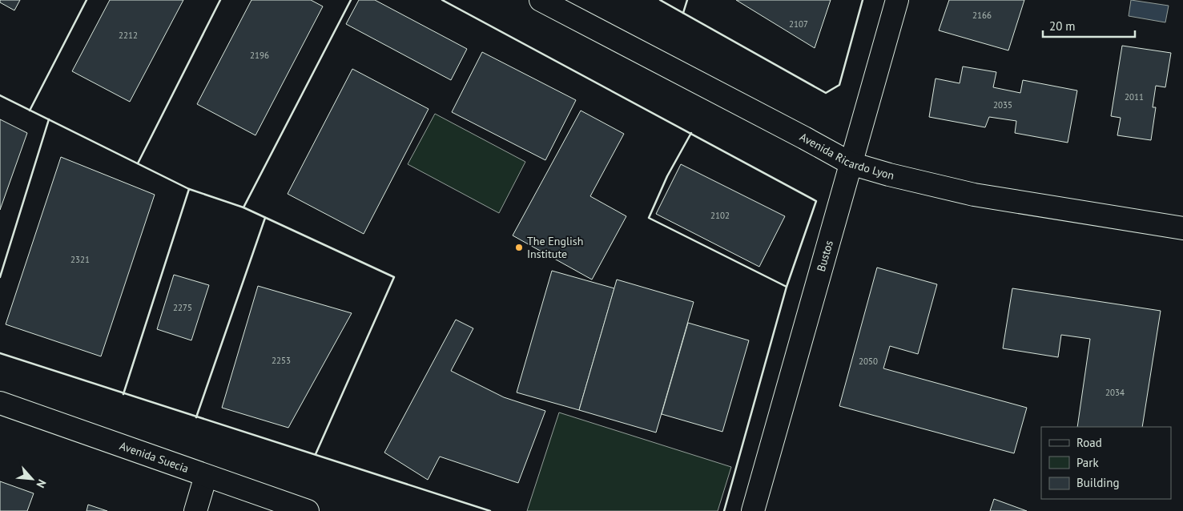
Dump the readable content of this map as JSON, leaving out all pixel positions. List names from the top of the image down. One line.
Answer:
{"streets":{"street":["Avenida Ricardo Lyon","Bustos","Avenida Suecia"]},"crossings":[["Avenida Ricardo Lyon","Bustos"]],"places":["The English Institute"],"house_numbers":["2166","2107","2212","2196","2011","2035","2102","2321","2275","2253","2050","2034"],"legend":["Road","Park","Building"],"scale_bar":"20 m","north":"bottom right"}
